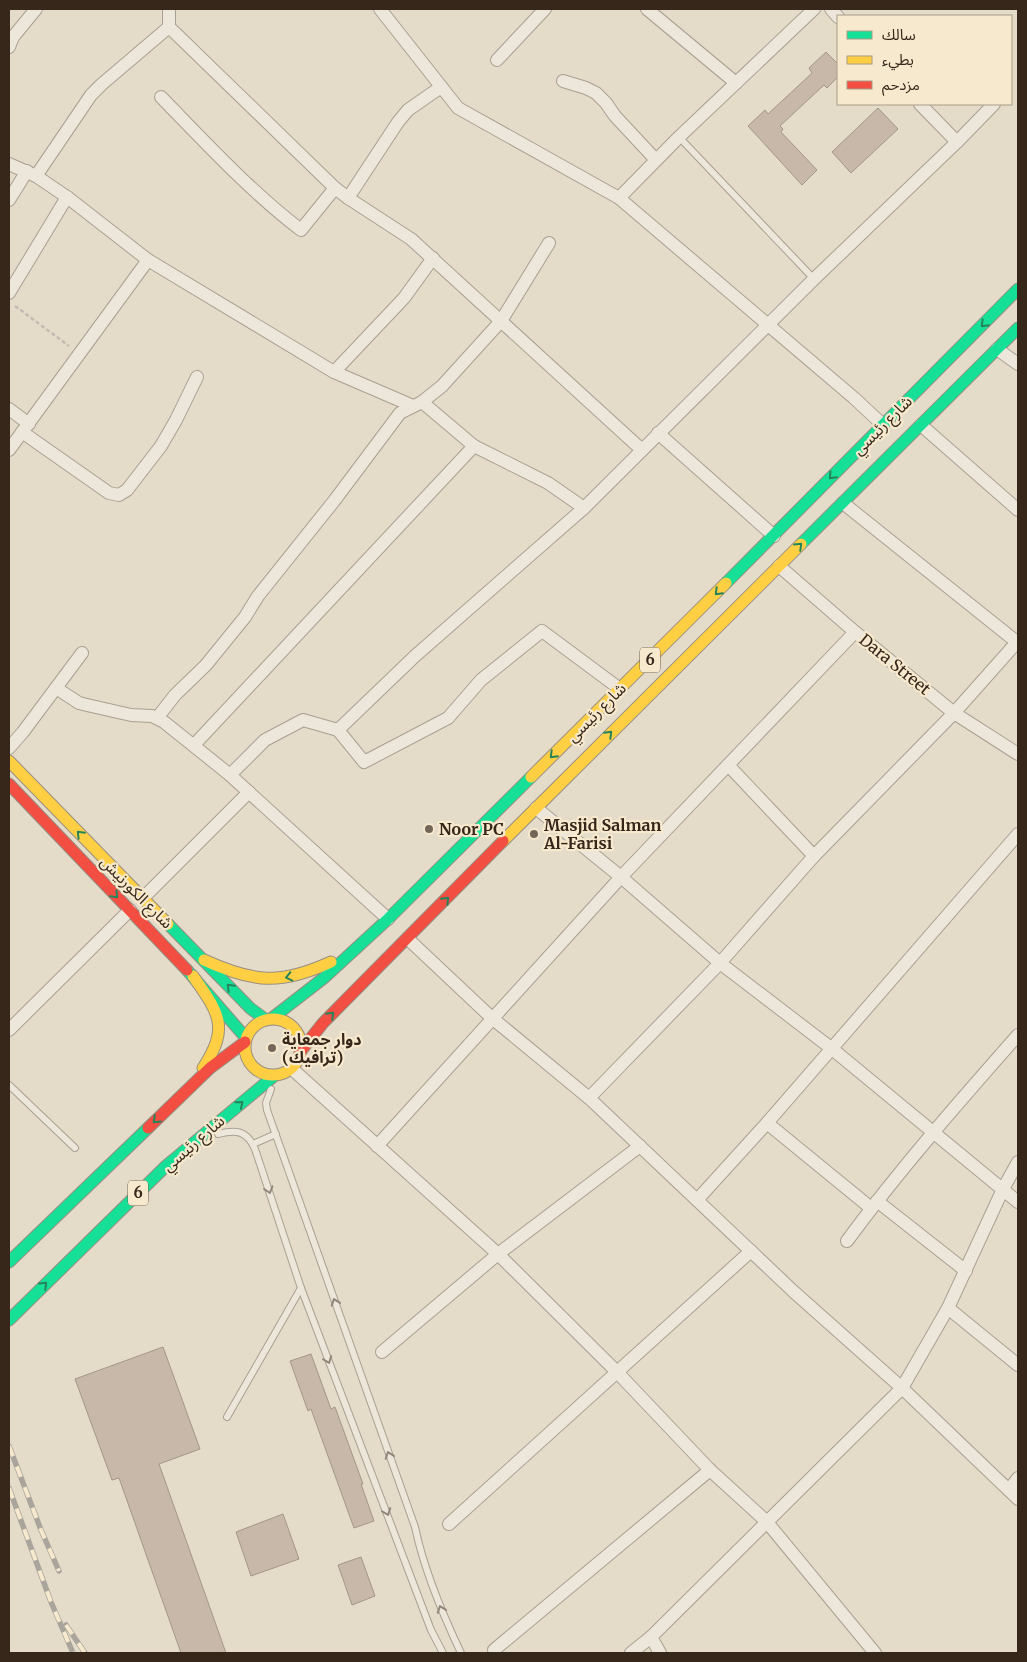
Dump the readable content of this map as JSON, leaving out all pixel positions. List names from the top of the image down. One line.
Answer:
{"streets":{"main road":["شارع رئيسي","6","شارع الكورنيش"],"street":["Dara Street"]},"crossings":[["شارع رئيسي","6"],["شارع رئيسي","Dara Street"],["شارع رئيسي","شارع الكورنيش"],["6","شارع الكورنيش"]],"places":["Noor PC","Masjid Salman Al-Farisi","دوار جمعاية (ترافيك)"],"legend":["سالك","بطيء","مزدحم"]}
